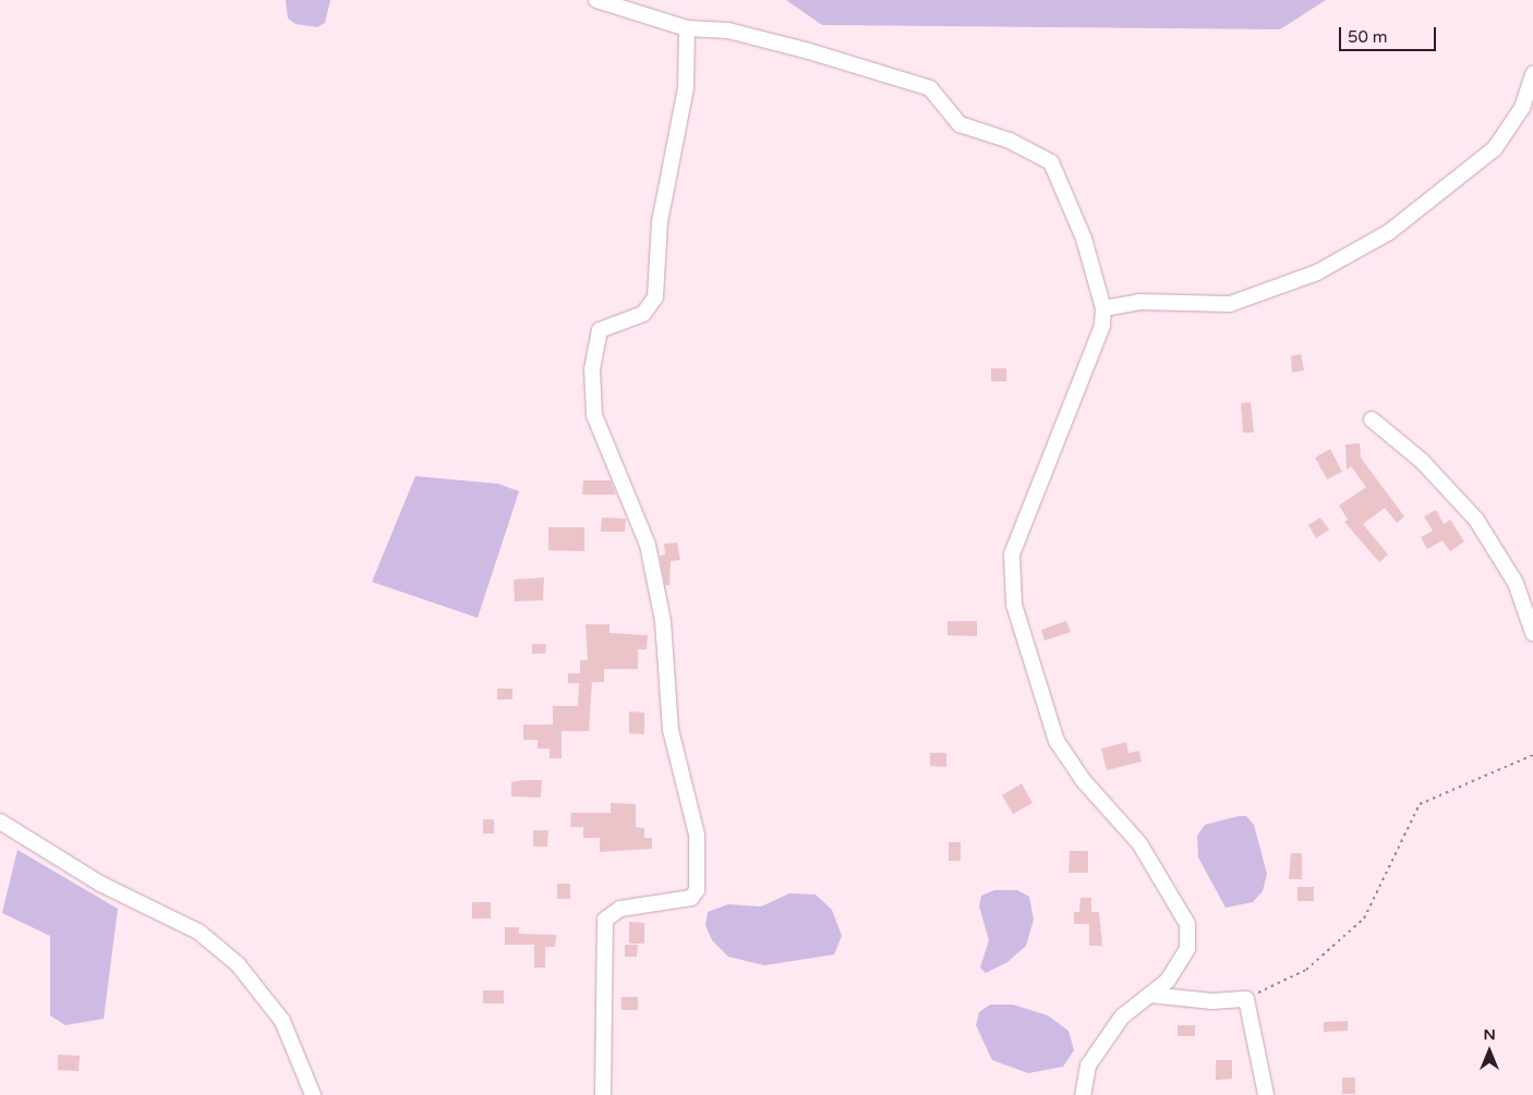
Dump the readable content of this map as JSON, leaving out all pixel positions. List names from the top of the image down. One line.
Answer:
{"scale_bar":"50 m","north":"top"}
